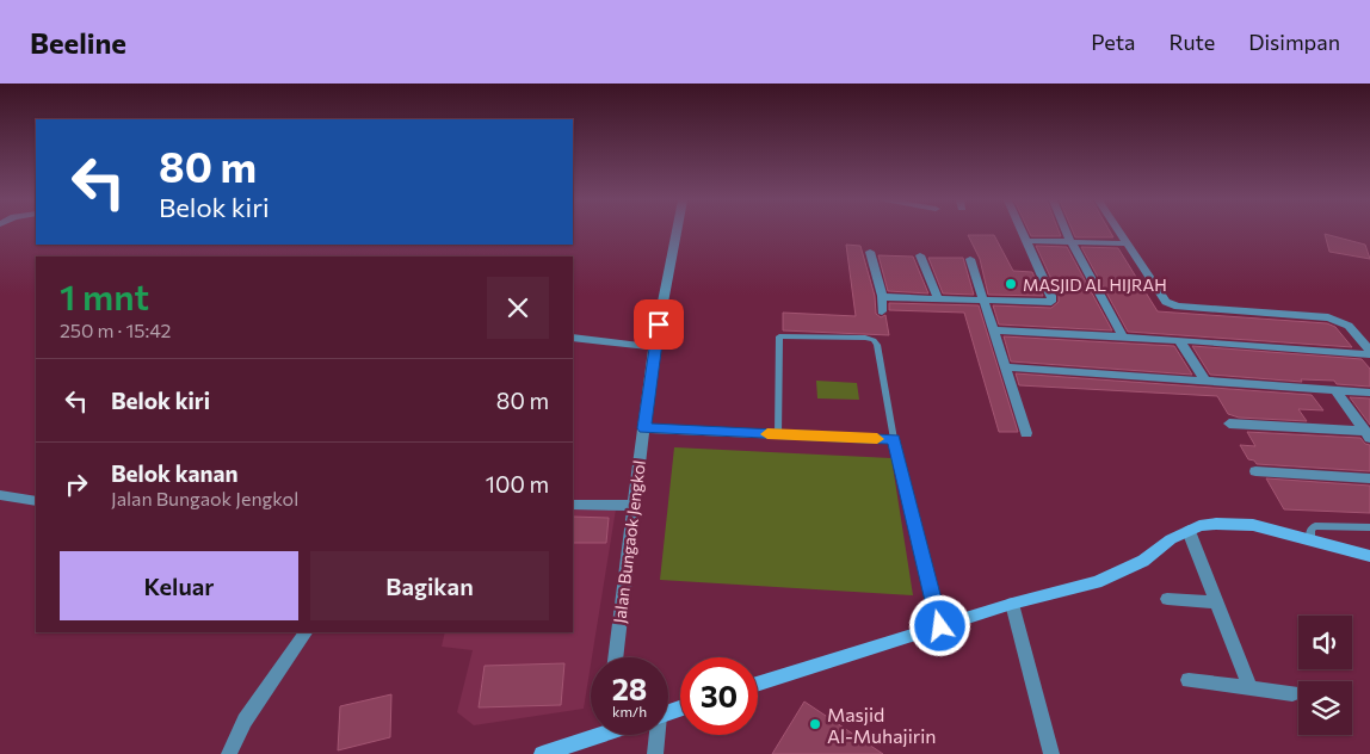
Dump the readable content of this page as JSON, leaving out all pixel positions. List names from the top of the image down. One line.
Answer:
{"streets":{"street":["Jalan Bungaok Jengkol"]},"places":["MASJID AL HIJRAH","Masjid Al-Muhajirin"],"page":{"header":"Beeline","nav":["Peta","Rute","Disimpan"],"turn":["80 m","Belok kiri"],"heading":["1 mnt","250 m · 15:42"],"list":[{"name":"Belok kiri","value":"80 m"},{"name":"Belok kanan","note":"Jalan Bungaok Jengkol","value":"100 m"}],"buttons":["Keluar","Bagikan"],"speed":"28 km/h","limit":"30"}}
